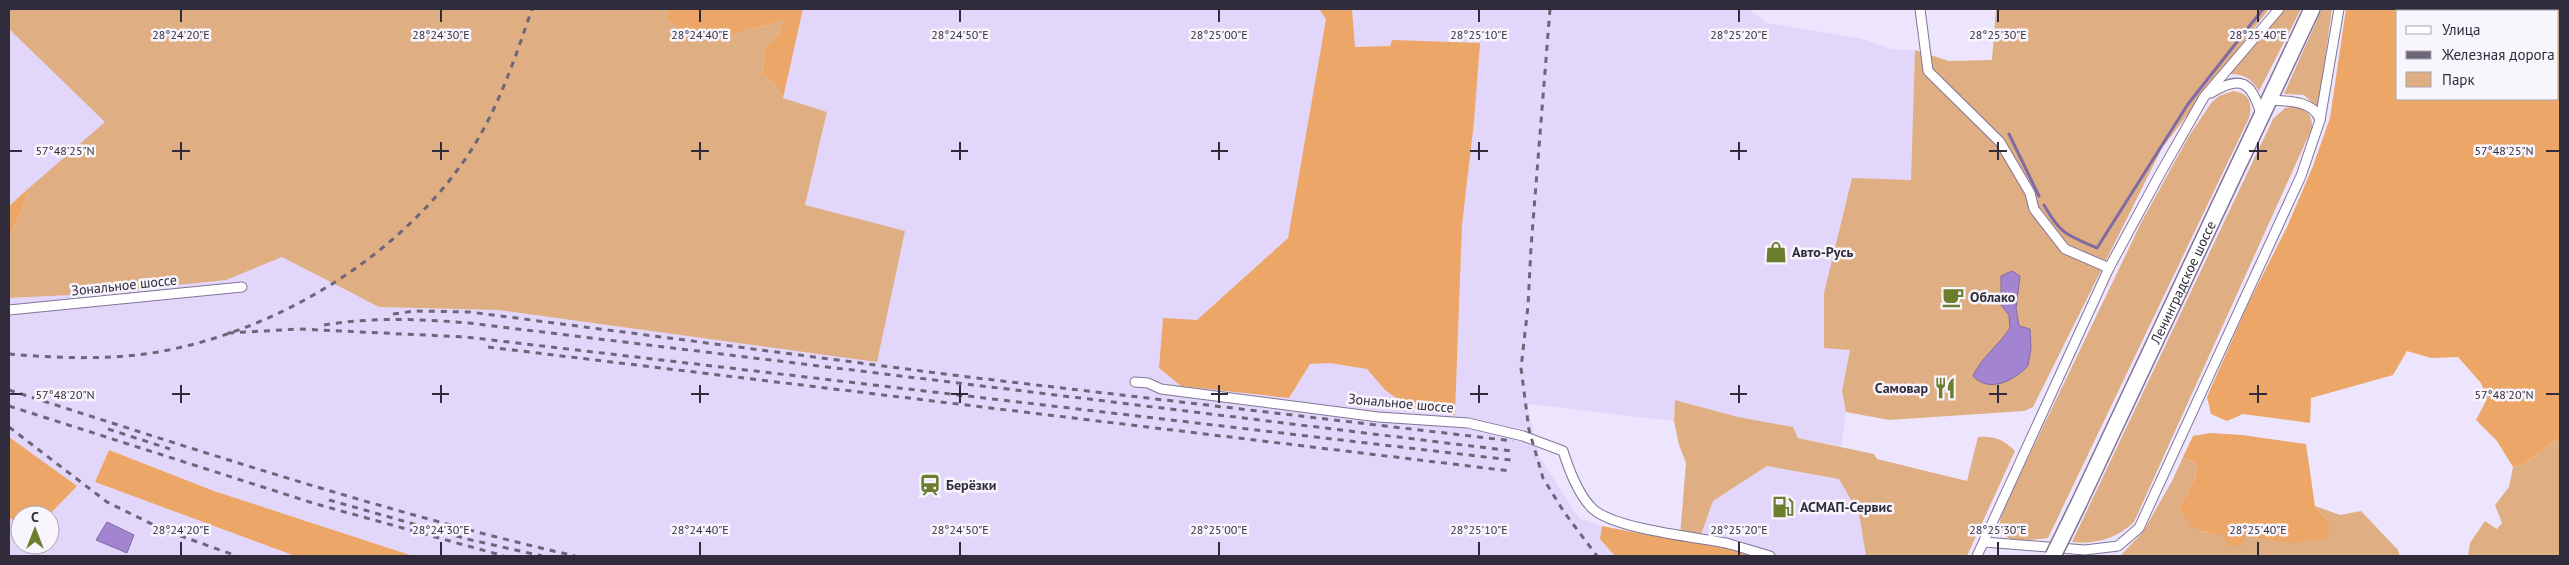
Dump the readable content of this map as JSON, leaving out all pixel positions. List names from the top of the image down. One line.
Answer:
{"streets":{"highway":["Ленинградское шоссе"],"street":["Зональное шоссе"]},"places":{"shop":["Авто-Русь"],"cafe":["Облако"],"restaurant":["Самовар"],"station":["Берёзки"],"fuel station":["АСМАП-Сервис"]},"legend":["Улица","Железная дорога","Парк"],"north":"top","coordinates":["28°24'20\"E","28°24'30\"E","28°24'40\"E","28°24'50\"E","28°25'00\"E","28°25'10\"E","28°25'20\"E","28°25'30\"E","28°25'40\"E","57°48'25\"N","57°48'20\"N"]}
